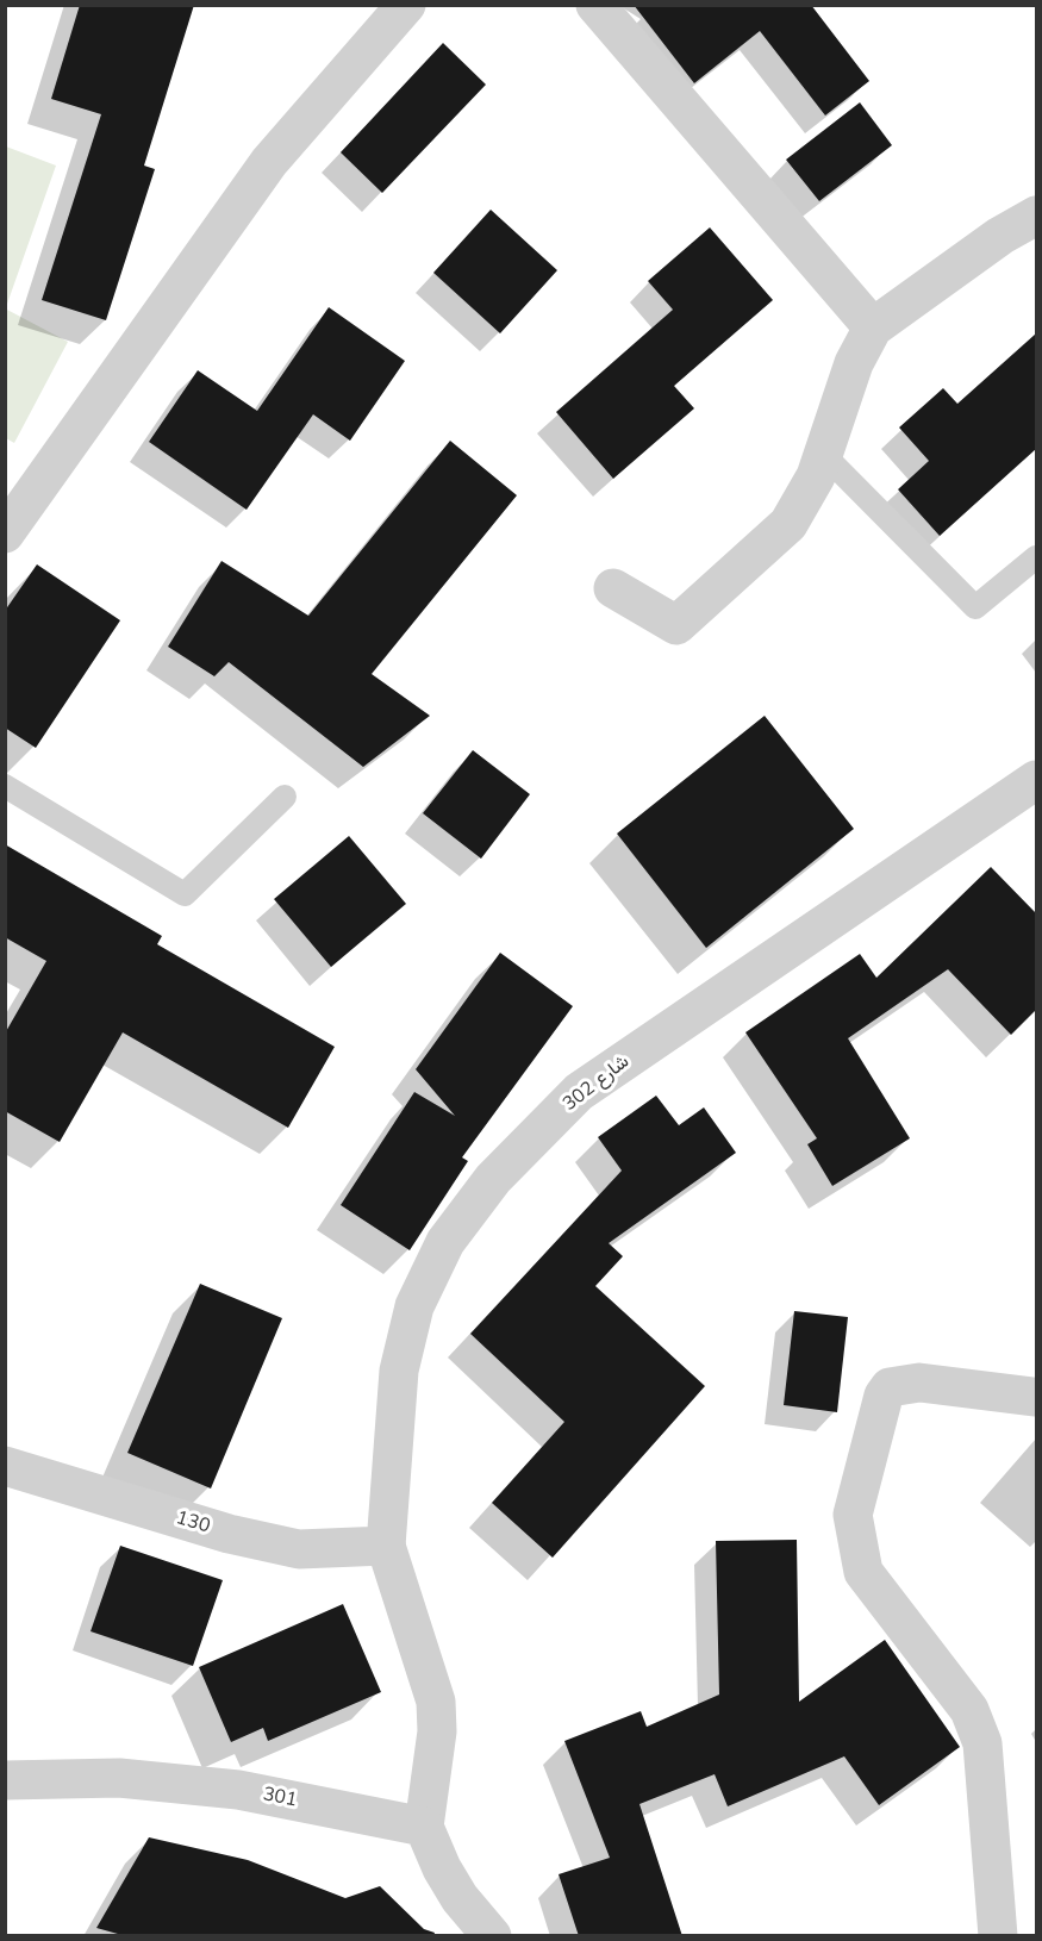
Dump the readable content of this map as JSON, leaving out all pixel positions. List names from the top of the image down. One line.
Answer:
{"streets":{"street":["شارع 302","130","301"]},"crossings":[["شارع 302","130"]]}
